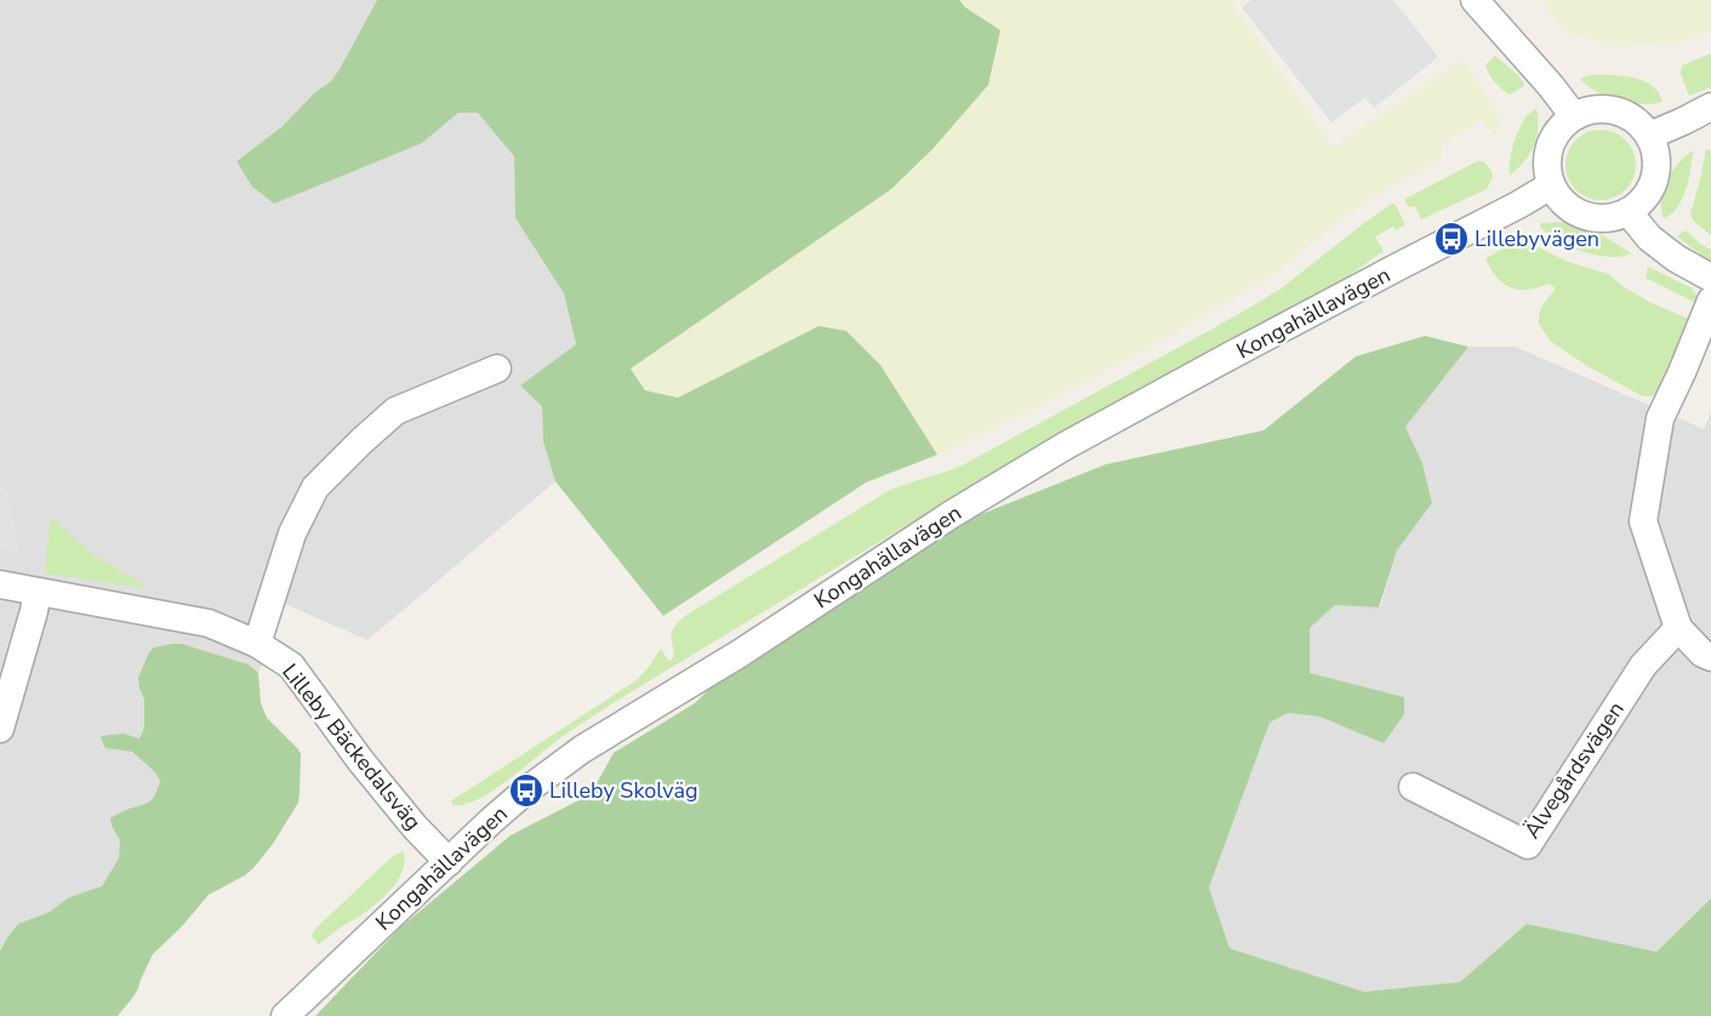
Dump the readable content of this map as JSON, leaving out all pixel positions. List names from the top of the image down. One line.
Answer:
{"streets":{"street":["Kongahällavägen","Lilleby Bäckedalsväg","Älvegårdsvägen"]},"crossings":[["Kongahällavägen","Lilleby Bäckedalsväg"]],"places":{"bus stop":["Lillebyvägen","Lilleby Skolväg"]}}
